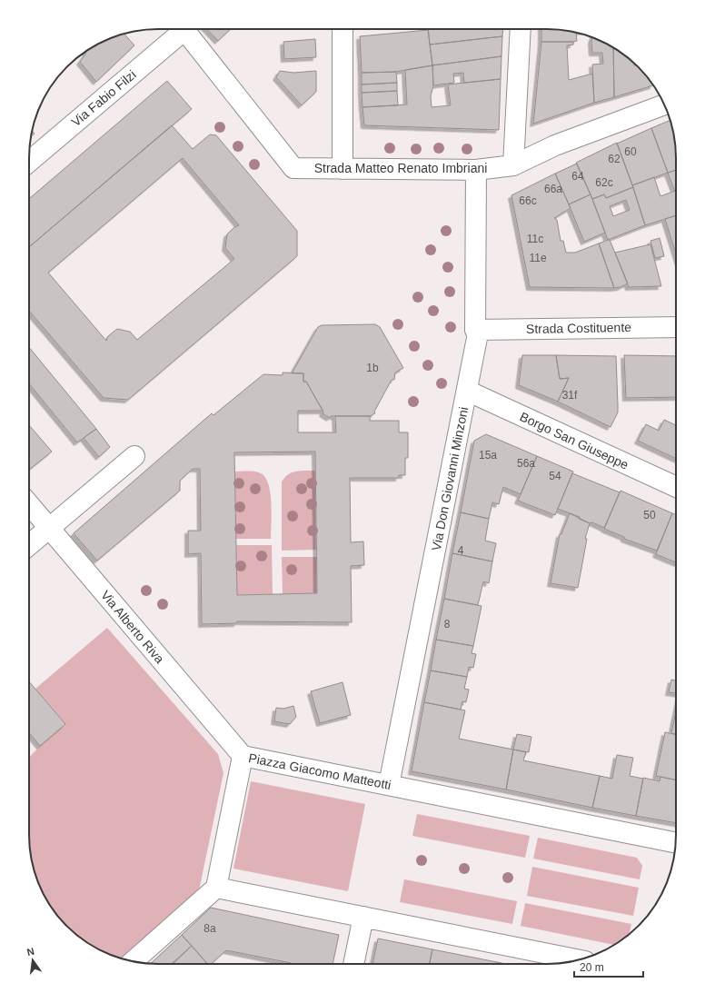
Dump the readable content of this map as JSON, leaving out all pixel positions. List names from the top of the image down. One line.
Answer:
{"streets":{"street":["Via Fabio Filzi","Strada Matteo Renato Imbriani","Strada Costituente","Borgo San Giuseppe","Via Don Giovanni Minzoni","Via Alberto Riva","Piazza Giacomo Matteotti"]},"crossings":[["Strada Matteo Renato Imbriani","Via Don Giovanni Minzoni"],["Strada Costituente","Via Don Giovanni Minzoni"],["Borgo San Giuseppe","Via Don Giovanni Minzoni"],["Via Don Giovanni Minzoni","Piazza Giacomo Matteotti"],["Via Alberto Riva","Piazza Giacomo Matteotti"]],"house_numbers":["60","62","64","62c","66a","66c","11c","11e","1b","31f","15a","56a","54","50","4","8","8a"],"scale_bar":"20 m","north":"top"}
